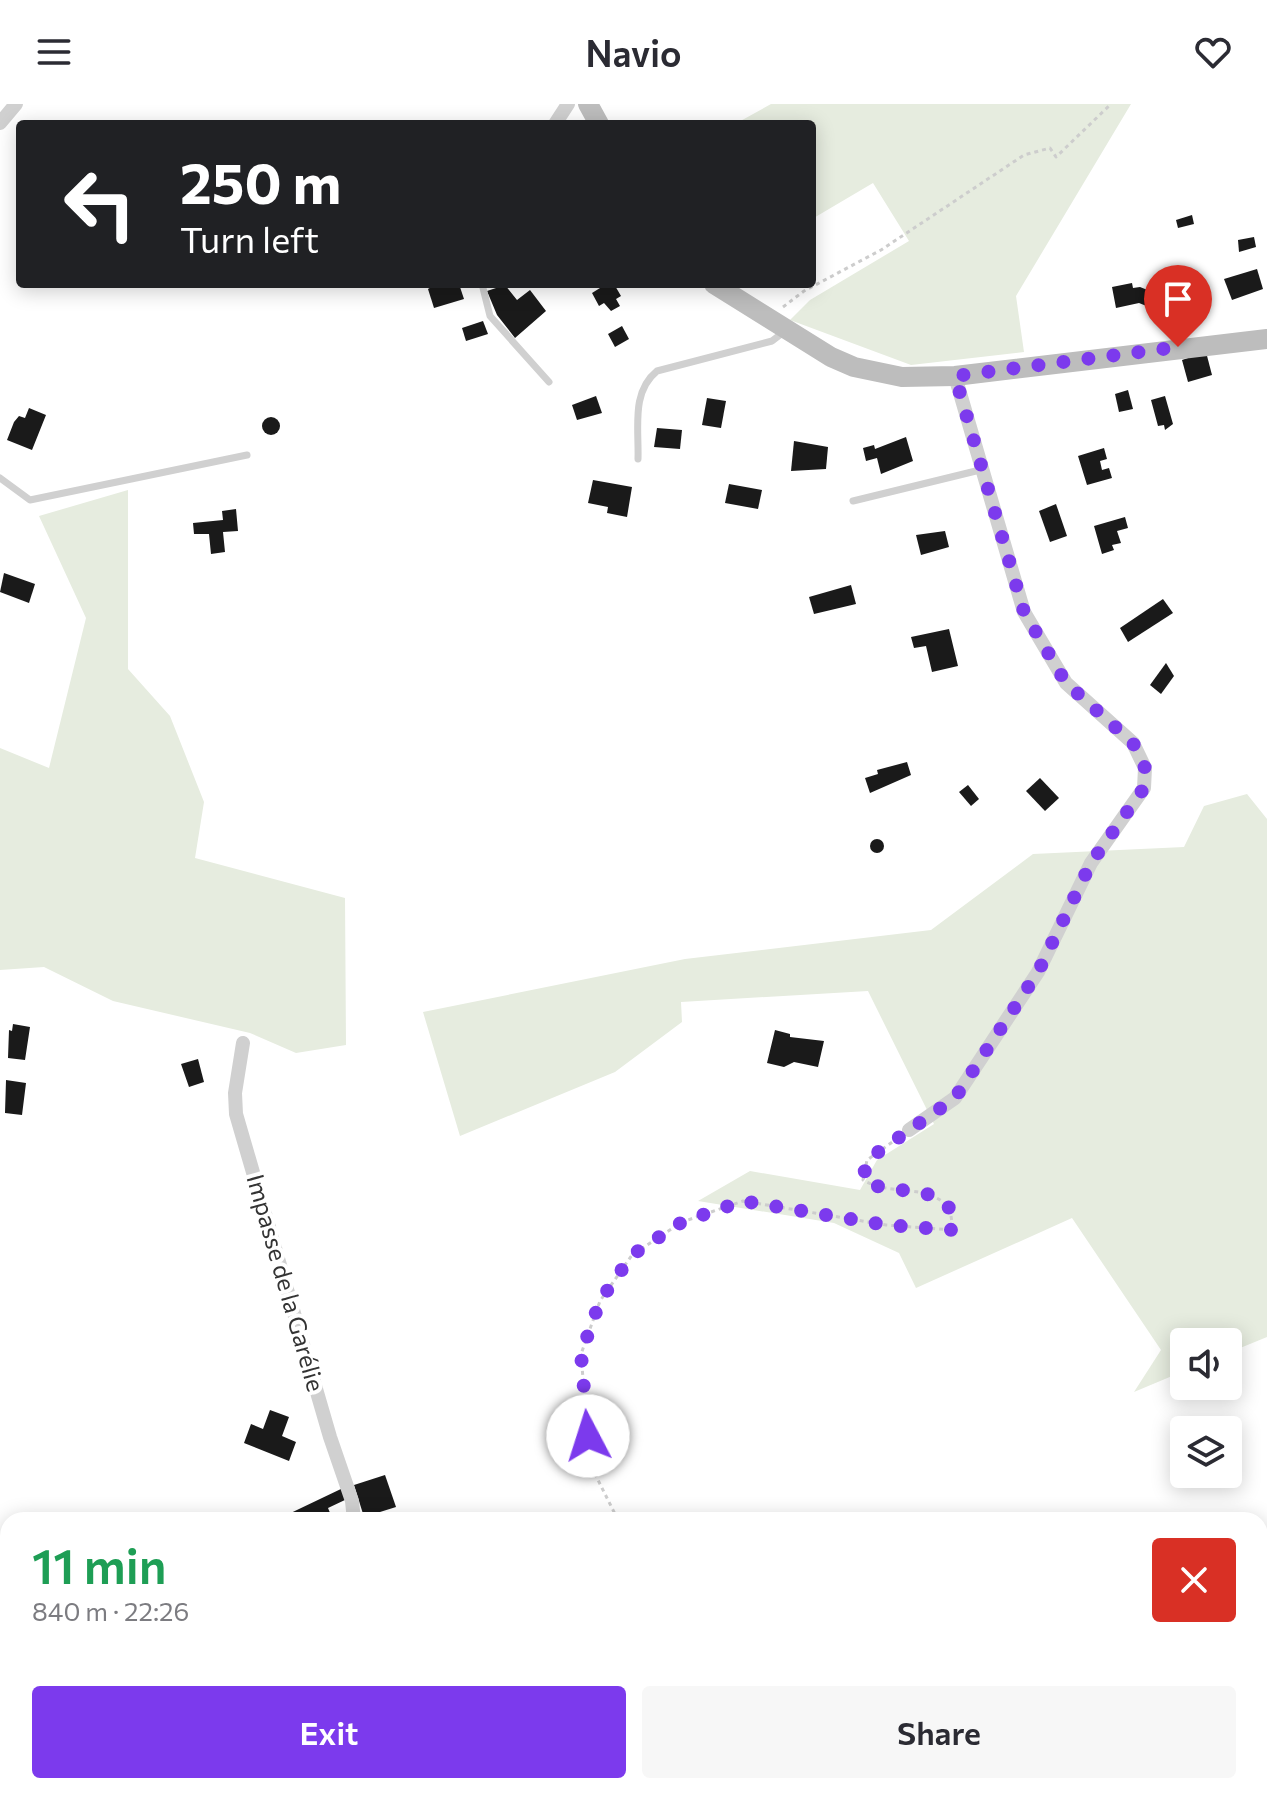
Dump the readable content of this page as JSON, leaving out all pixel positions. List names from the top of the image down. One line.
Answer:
{"streets":{"street":["Impasse de la Garélie"]},"page":{"header":"Navio","turn":["250 m","Turn left"],"heading":["11 min","840 m · 22:26"],"buttons":["Exit","Share"]}}
